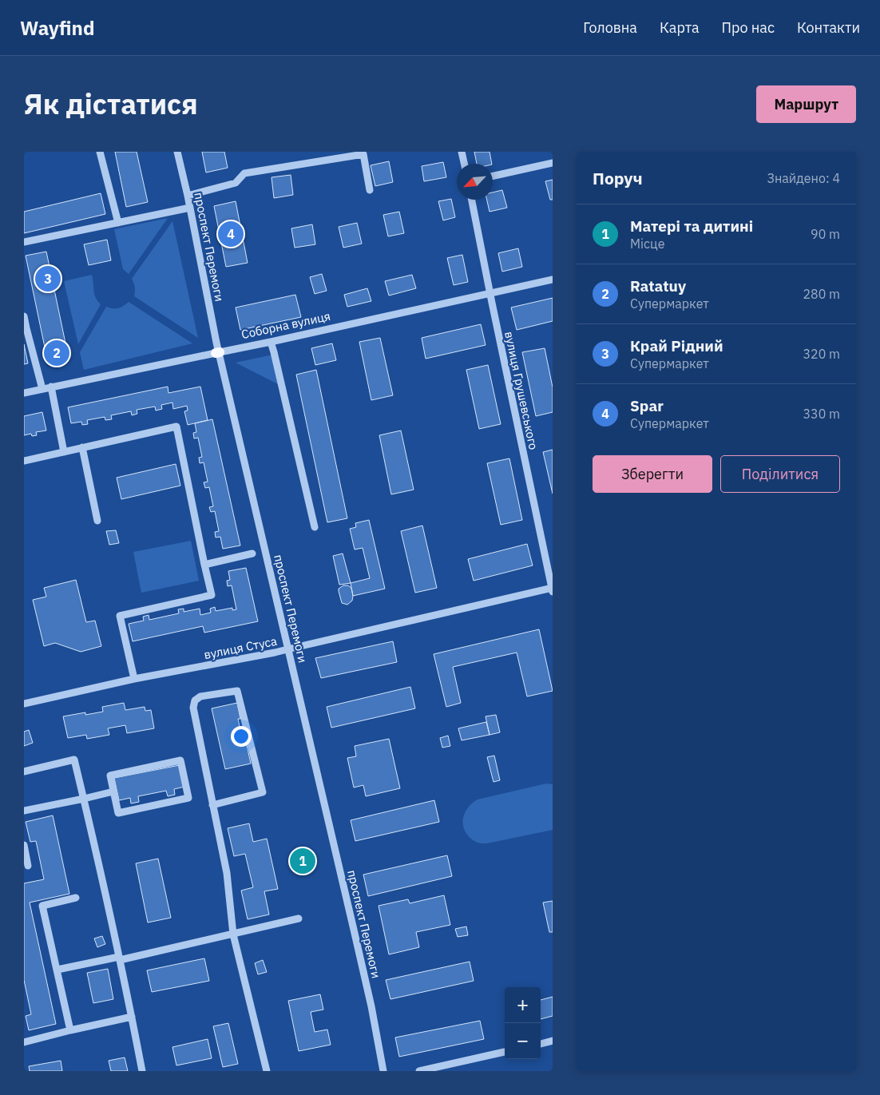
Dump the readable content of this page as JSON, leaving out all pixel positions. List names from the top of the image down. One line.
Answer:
{"streets":{"street":["проспект Перемоги","Соборна вулиця","вулиця Грушевського","вулиця Стуса"]},"crossings":[["проспект Перемоги","Соборна вулиця"],["проспект Перемоги","вулиця Стуса"],["Соборна вулиця","вулиця Грушевського"],["вулиця Грушевського","вулиця Стуса"]],"north":"bottom left","page":{"header":"Wayfind","nav":["Головна","Карта","Про нас","Контакти"],"title":"Як дістатися","buttons":["Маршрут",["Зберегти","Поділитися"]],"heading":["Поруч","Знайдено: 4"],"list":[{"mark":"1","name":"Матері та дитині","note":"Місце","value":"90 m"},{"mark":"2","name":"Ratatuy","note":"Супермаркет","value":"280 m"},{"mark":"3","name":"Край Рідний","note":"Супермаркет","value":"320 m"},{"mark":"4","name":"Spar","note":"Супермаркет","value":"330 m"}],"pins":["4","3","2","1"],"map_buttons":["+","−"]}}
